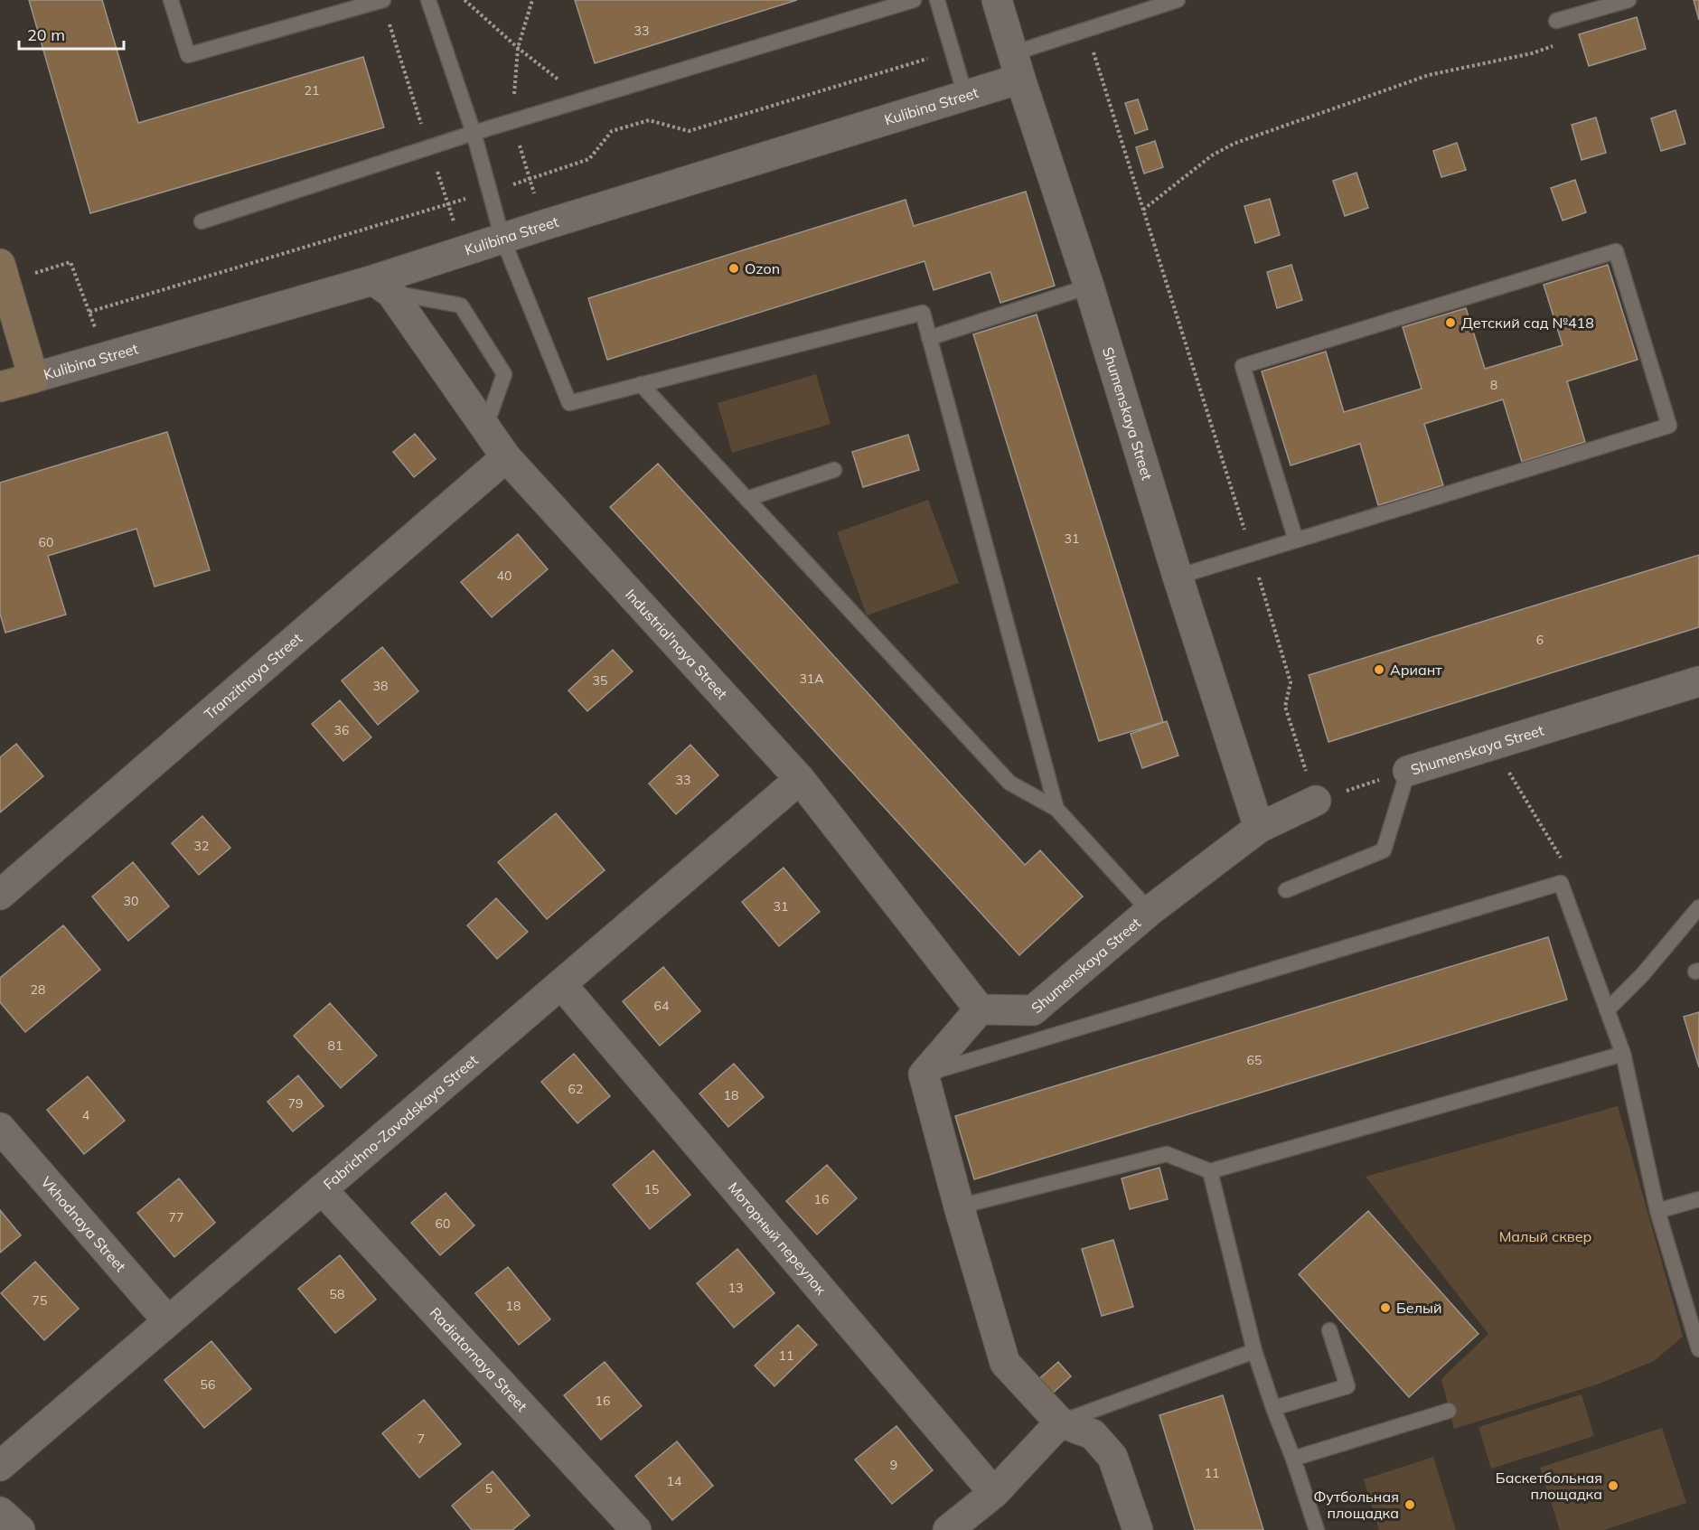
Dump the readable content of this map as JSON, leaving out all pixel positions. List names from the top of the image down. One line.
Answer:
{"streets":{"street":["Kulibina Street","Shumenskaya Street","Industrial'naya Street","Tranzitnaya Street","Fabrichno-Zavodskaya Street","Vkhodnaya Street","Моторный переулок","Radiatornaya Street"]},"crossings":[["Kulibina Street","Shumenskaya Street"],["Kulibina Street","Industrial'naya Street"],["Shumenskaya Street","Industrial'naya Street"],["Industrial'naya Street","Tranzitnaya Street"],["Industrial'naya Street","Fabrichno-Zavodskaya Street"],["Fabrichno-Zavodskaya Street","Vkhodnaya Street"],["Fabrichno-Zavodskaya Street","Моторный переулок"],["Fabrichno-Zavodskaya Street","Radiatornaya Street"]],"parks":["Малый сквер"],"places":["Ozon","Детский сад №418","Ариант","Белый","Баскетбольная площадка","Футбольная площадка"],"house_numbers":["33","21","8","31","60","40","6","31А","35","38","36","33","32","30","31","28","64","81","65","62","18","79","4","15","16","77","60","13","58","75","18","11","56","16","7","9","11","14","5"],"scale_bar":"20 m"}
